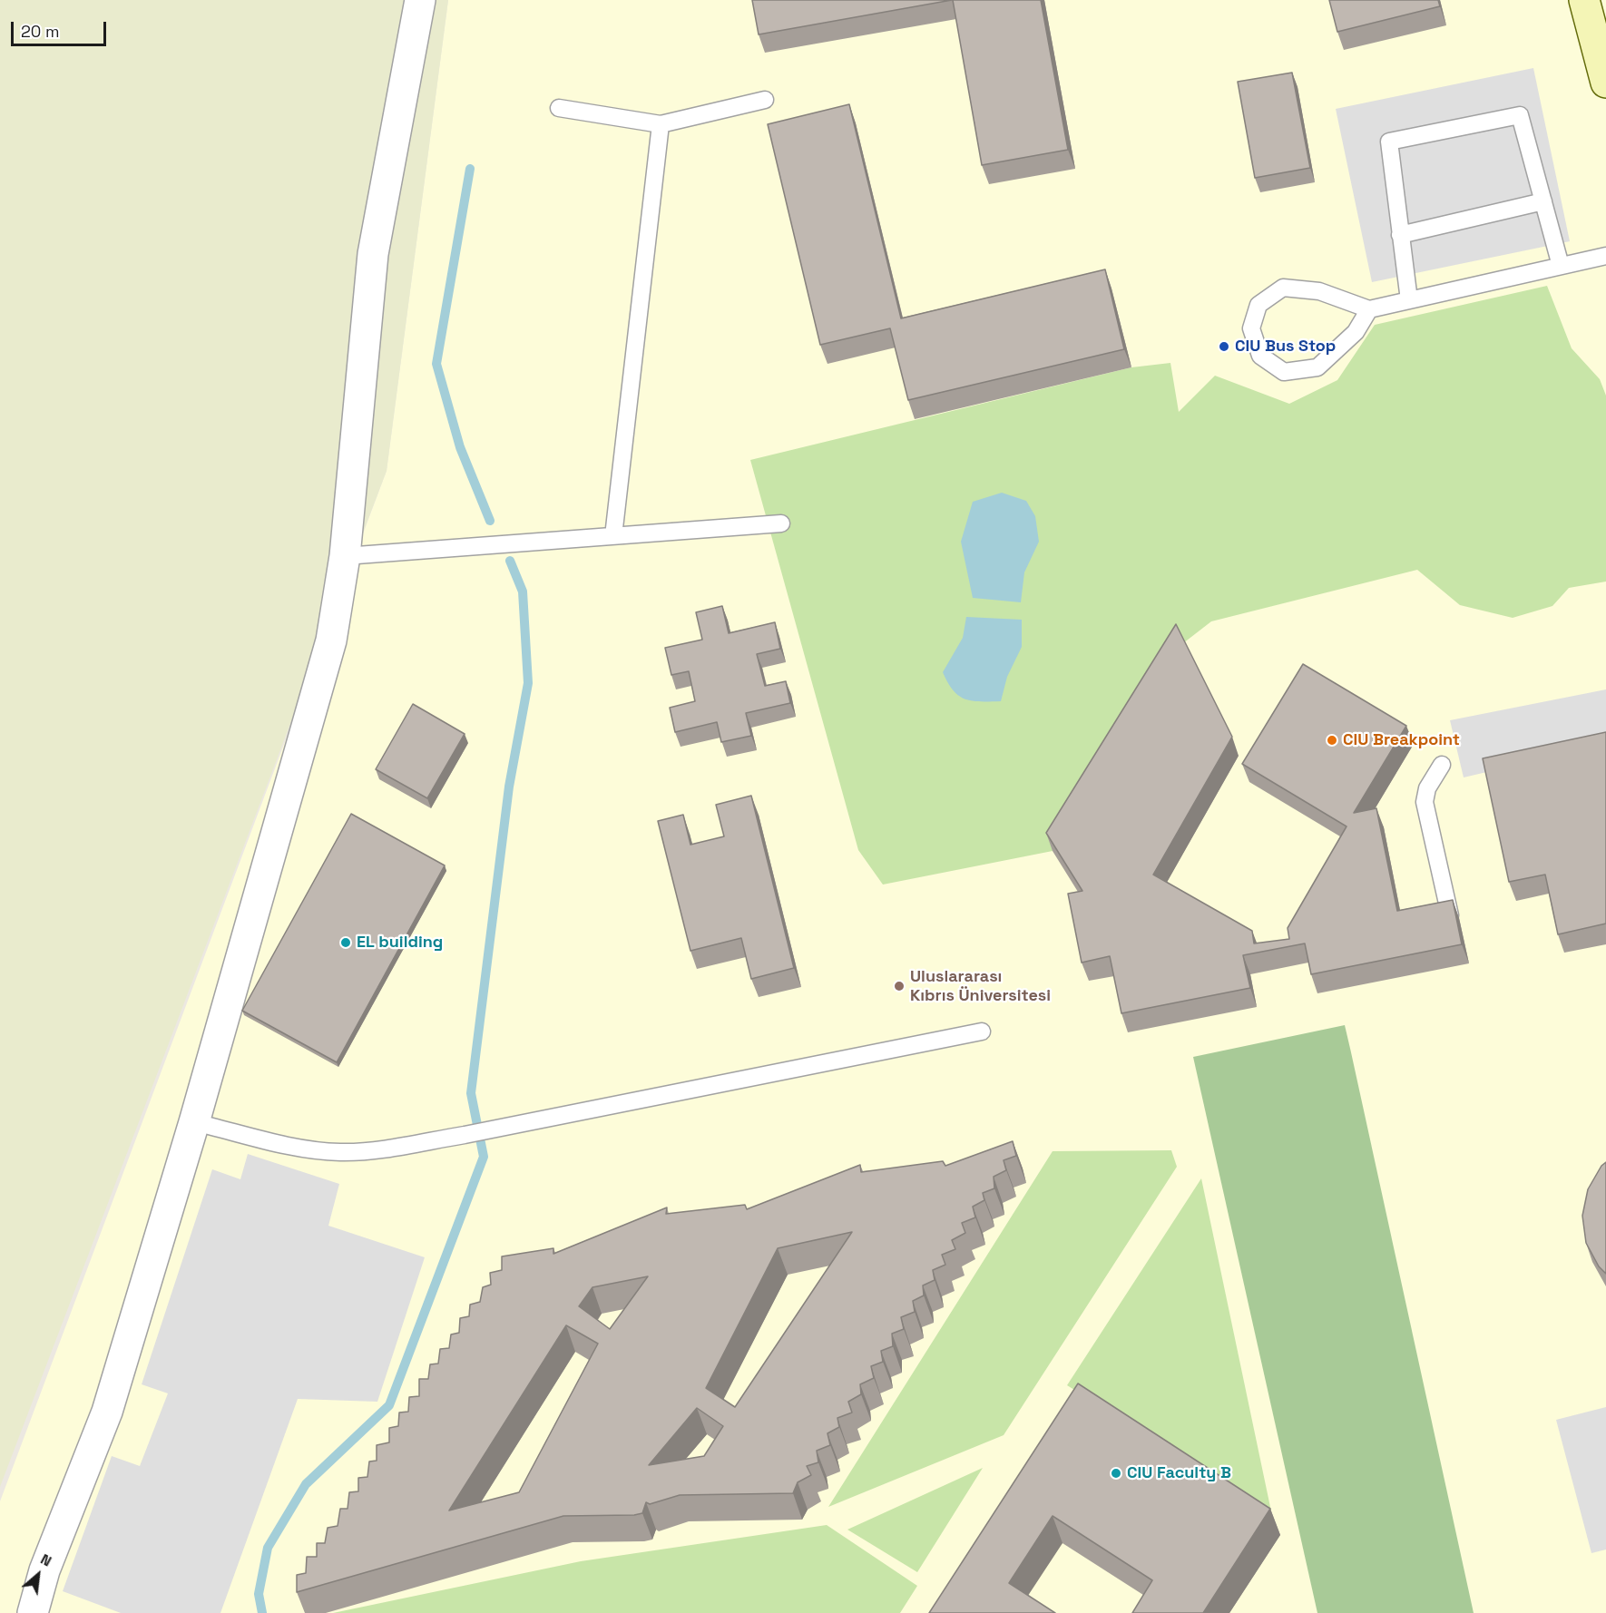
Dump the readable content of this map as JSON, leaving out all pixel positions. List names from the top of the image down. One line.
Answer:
{"places":["CIU Bus Stop","CIU Breakpoint","EL building","Uluslararası Kıbrıs Üniversitesi","CIU Faculty B"],"scale_bar":"20 m","north":"top right"}
